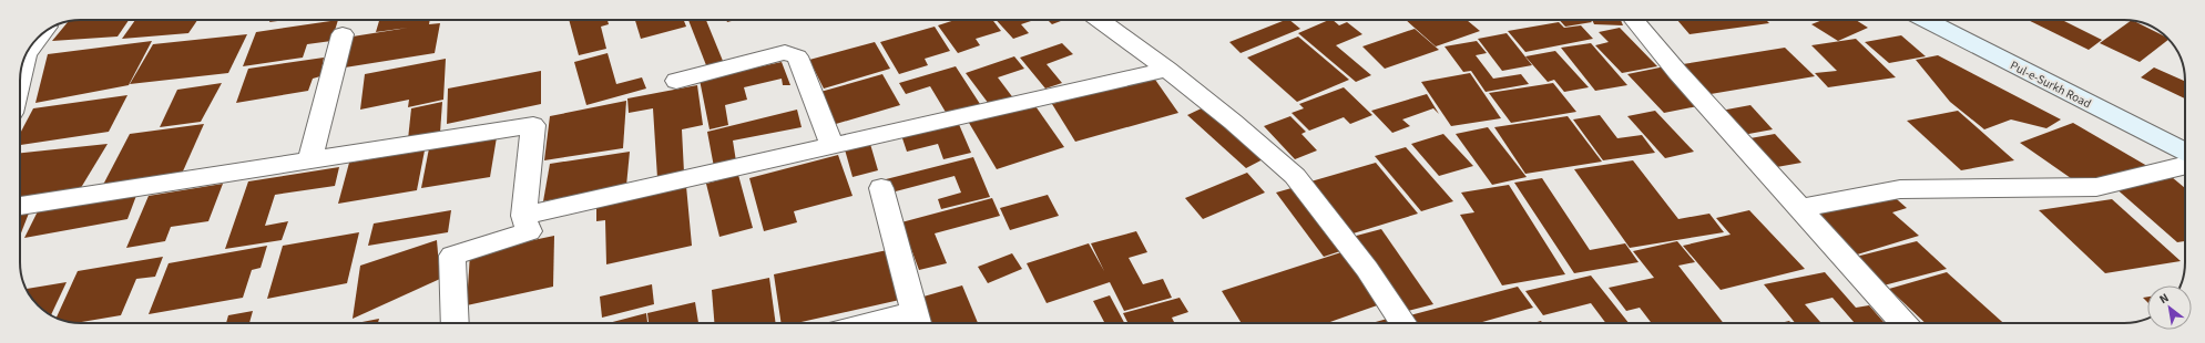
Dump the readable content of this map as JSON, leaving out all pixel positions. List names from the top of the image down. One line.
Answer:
{"streets":{"street":["Pul-e-Surkh Road"]},"north":"top left"}
